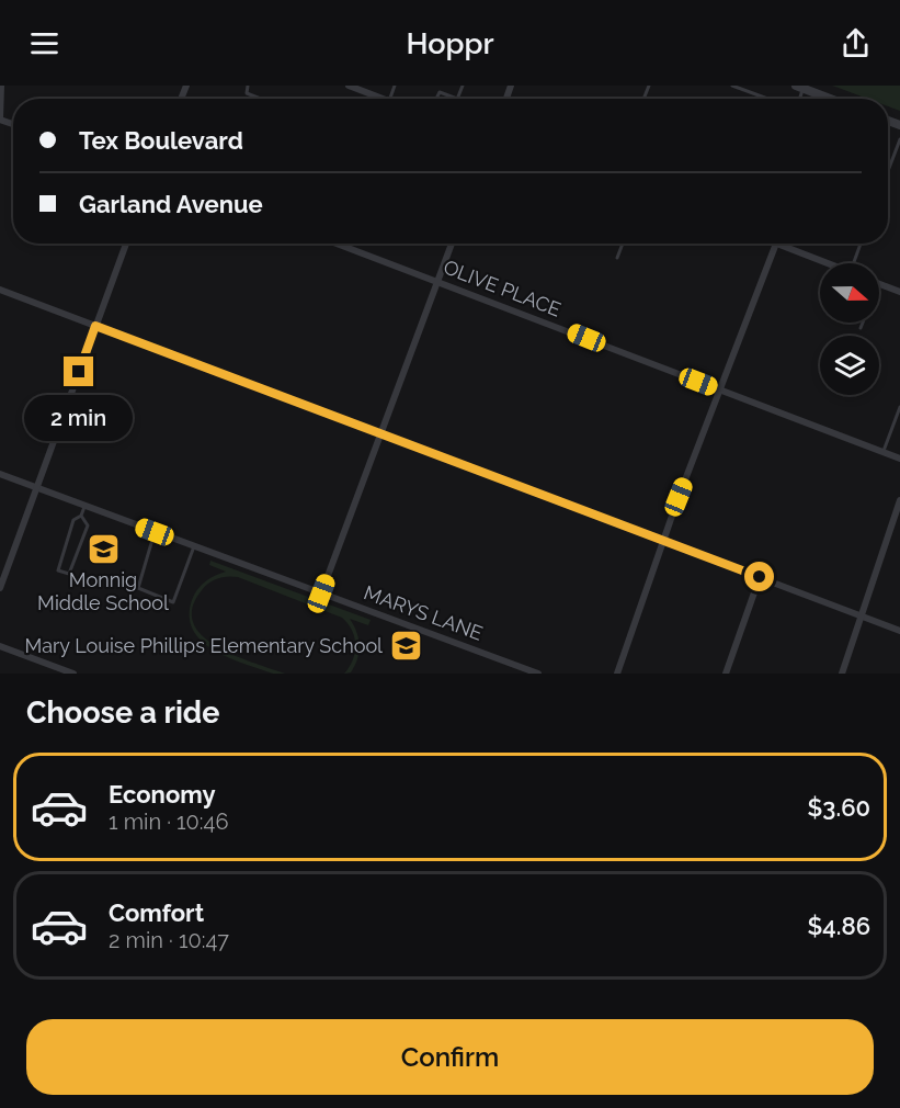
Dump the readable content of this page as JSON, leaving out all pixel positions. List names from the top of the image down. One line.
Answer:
{"streets":{"street":["OLIVE PLACE","MARYS LANE"]},"places":{"school or university":["Monnig Middle School","Mary Louise Phillips Elementary School"]},"north":"right","page":{"header":"Hoppr","banner":["Tex Boulevard","Garland Avenue"],"bubble":"2 min","heading":"Choose a ride","list":[{"name":"Economy","note":"1 min · 10:46","value":"$3.60"},{"name":"Comfort","note":"2 min · 10:47","value":"$4.86"}],"buttons":"Confirm"}}
